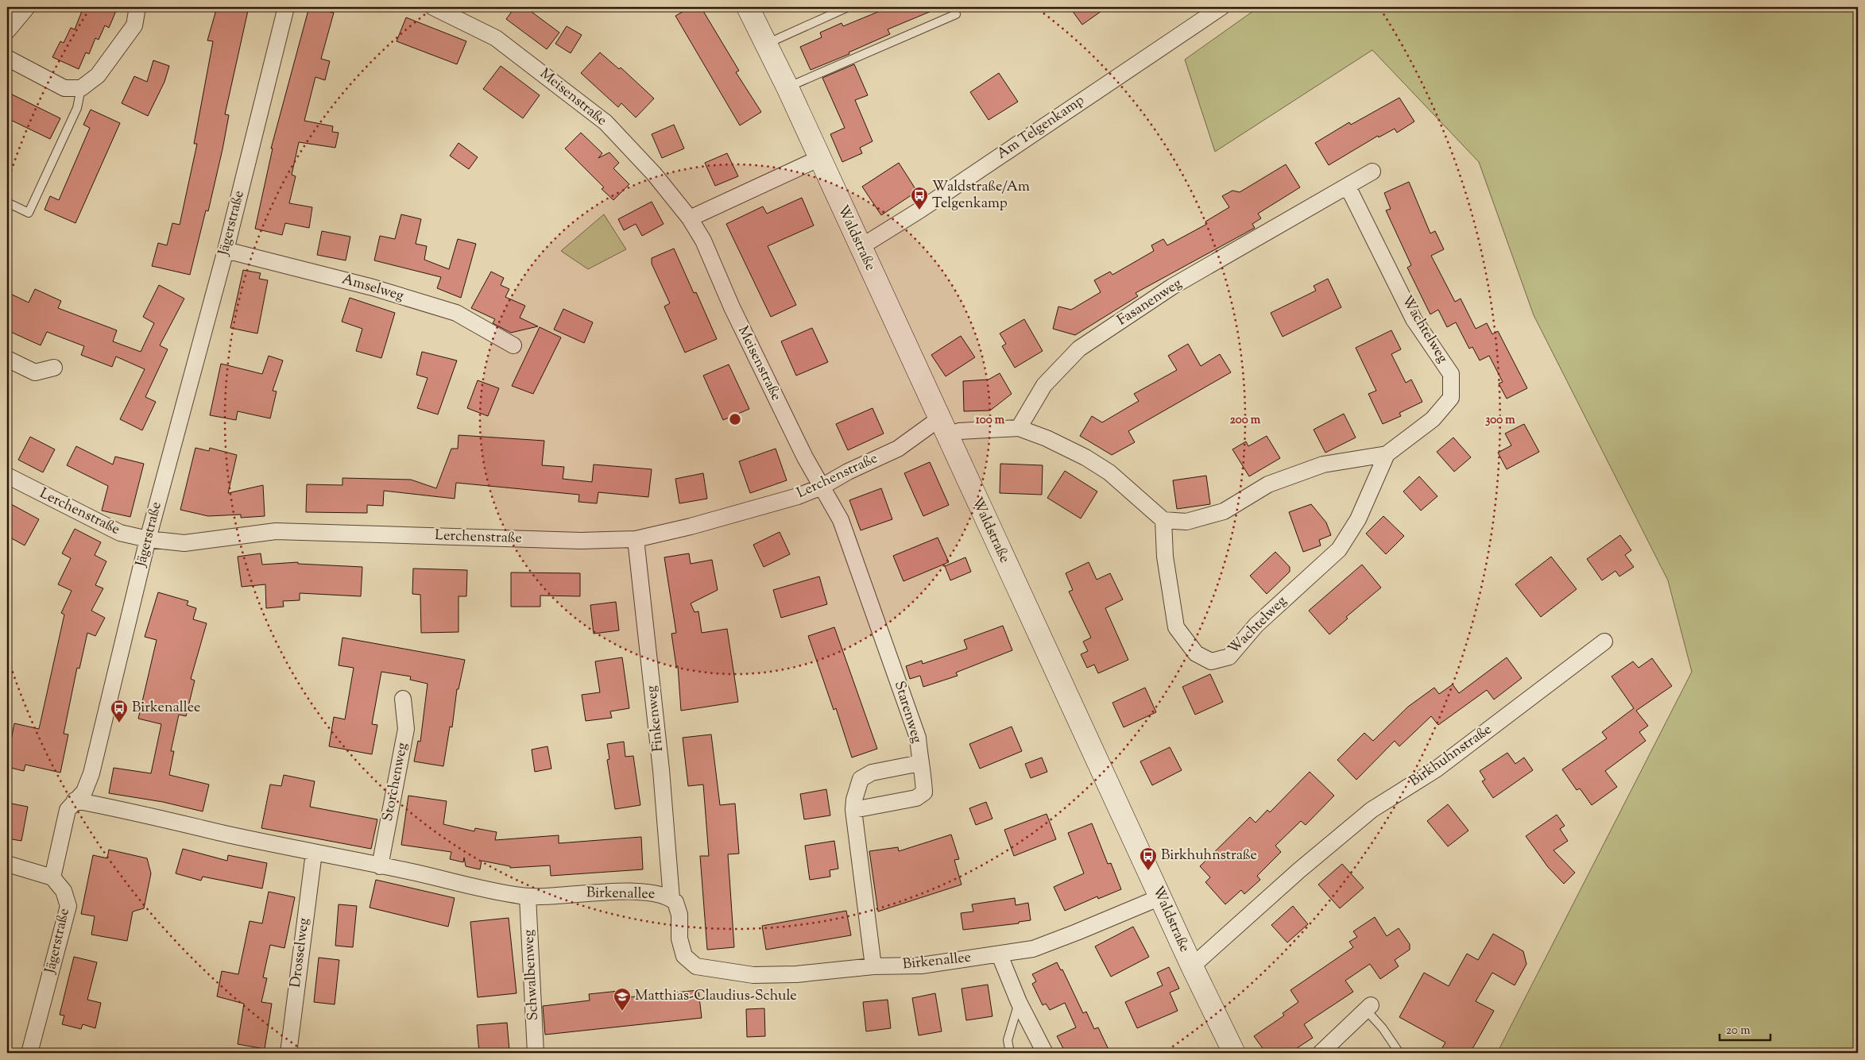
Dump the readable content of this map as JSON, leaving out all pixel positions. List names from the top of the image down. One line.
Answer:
{"streets":{"street":["Meisenstraße","Am Telgenkamp","Jägerstraße","Waldstraße","Amselweg","Fasanenweg","Wachtelweg","Lerchenstraße","Starenweg","Finkenweg","Birkhuhnstraße","Storchenweg","Birkenallee","Drosselweg","Schwalbenweg"]},"crossings":[["Meisenstraße","Lerchenstraße"],["Meisenstraße","Starenweg"],["Am Telgenkamp","Waldstraße"],["Jägerstraße","Amselweg"],["Jägerstraße","Lerchenstraße"],["Jägerstraße","Birkenallee"],["Waldstraße","Lerchenstraße"],["Waldstraße","Birkhuhnstraße"],["Waldstraße","Birkenallee"],["Fasanenweg","Wachtelweg"],["Lerchenstraße","Starenweg"],["Lerchenstraße","Finkenweg"],["Finkenweg","Birkenallee"],["Storchenweg","Birkenallee"],["Birkenallee","Drosselweg"],["Birkenallee","Schwalbenweg"]],"places":{"bus stop":["Waldstraße/Am Telgenkamp","Birkenallee","Birkhuhnstraße"],"school or university":["Matthias-Claudius-Schule"]},"scale_bar":"20 m","rings":["100 m","200 m","300 m"]}
